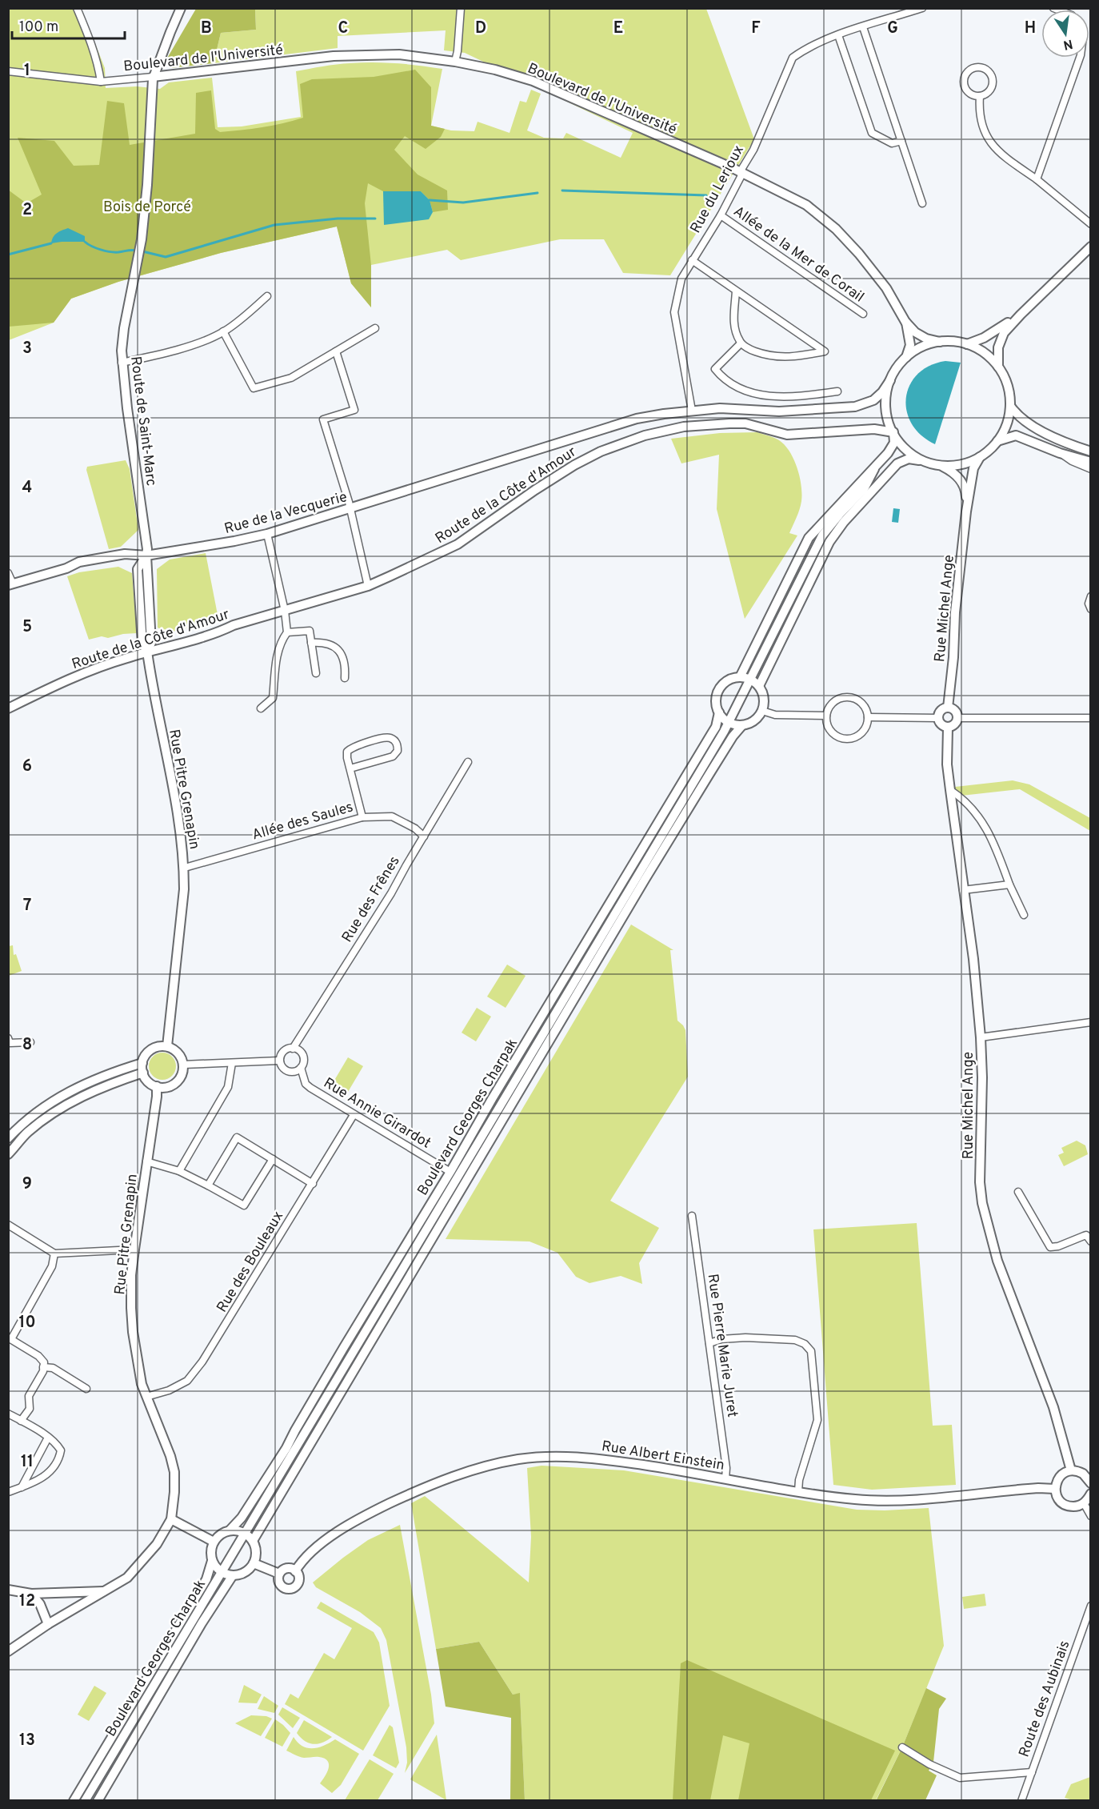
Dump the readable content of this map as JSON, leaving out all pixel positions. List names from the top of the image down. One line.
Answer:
{"streets":{"street":["Boulevard de l'Université","Rue du Lerioux","Allée de la Mer de Corail","Route de Saint-Marc","Route de la Côte d'Amour","Rue de la Vecquerie","Rue Michel Ange","Rue Pitre Grenapin","Allée des Saules","Rue des Frênes","Rue Annie Girardot","Boulevard Georges Charpak","Rue des Bouleaux","Rue Pierre Marie Juret","Rue Albert Einstein","Route des Aubinais"]},"crossings":[["Boulevard de l'Université","Rue du Lerioux"],["Boulevard de l'Université","Route de Saint-Marc"],["Boulevard de l'Université","Route de la Côte d'Amour"],["Boulevard de l'Université","Rue Michel Ange"],["Rue du Lerioux","Allée de la Mer de Corail"],["Rue du Lerioux","Route de la Côte d'Amour"],["Route de Saint-Marc","Rue de la Vecquerie"],["Route de Saint-Marc","Rue Pitre Grenapin"],["Route de la Côte d'Amour","Rue de la Vecquerie"],["Route de la Côte d'Amour","Rue Michel Ange"],["Route de la Côte d'Amour","Rue Pitre Grenapin"],["Rue de la Vecquerie","Rue Pitre Grenapin"],["Rue Pitre Grenapin","Allée des Saules"],["Rue Pitre Grenapin","Rue des Bouleaux"],["Allée des Saules","Rue des Frênes"],["Rue des Frênes","Rue Annie Girardot"],["Rue Annie Girardot","Boulevard Georges Charpak"],["Rue Annie Girardot","Rue des Bouleaux"],["Rue Pierre Marie Juret","Rue Albert Einstein"]],"parks":["Bois de Porcé"],"scale_bar":"100 m","north":"bottom","grid":{"columns":["B","C","D","E","F","G","H"],"rows":["1","2","3","4","5","6","7","8","9","10","11","12","13"]}}
